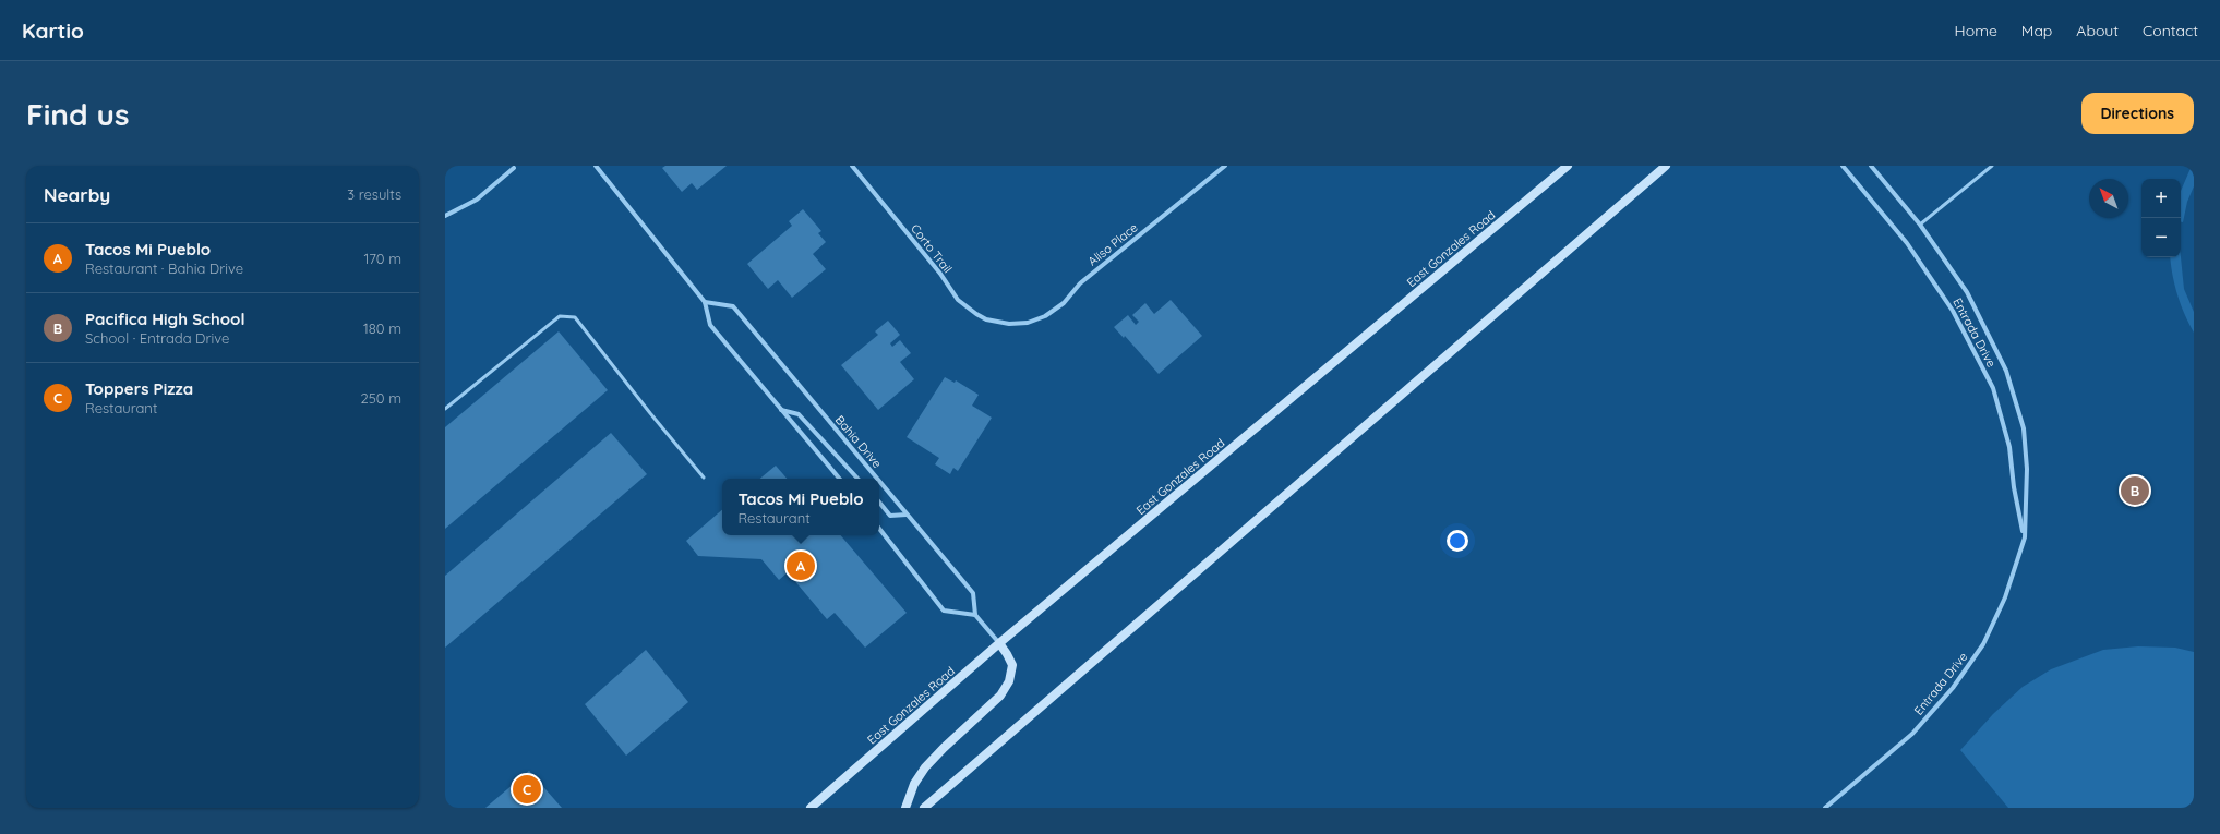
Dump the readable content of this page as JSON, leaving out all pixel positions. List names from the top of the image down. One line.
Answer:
{"streets":{"main road":["East Gonzales Road"],"street":["Aliso Place","Corto Trail","Entrada Drive","Bahia Drive"]},"crossings":[["Aliso Place","Corto Trail"]],"north":"top left","page":{"header":"Kartio","nav":["Home","Map","About","Contact"],"buttons":"Directions","title":"Find us","heading":["Nearby","3 results"],"map_buttons":["+","−"],"list":[{"mark":"A","name":"Tacos Mi Pueblo","note":"Restaurant · Bahia Drive","value":"170 m"},{"mark":"B","name":"Pacifica High School","note":"School · Entrada Drive","value":"180 m"},{"mark":"C","name":"Toppers Pizza","note":"Restaurant","value":"250 m"}],"pins":["B","A","C"],"popup":["Tacos Mi Pueblo","Restaurant"]}}
